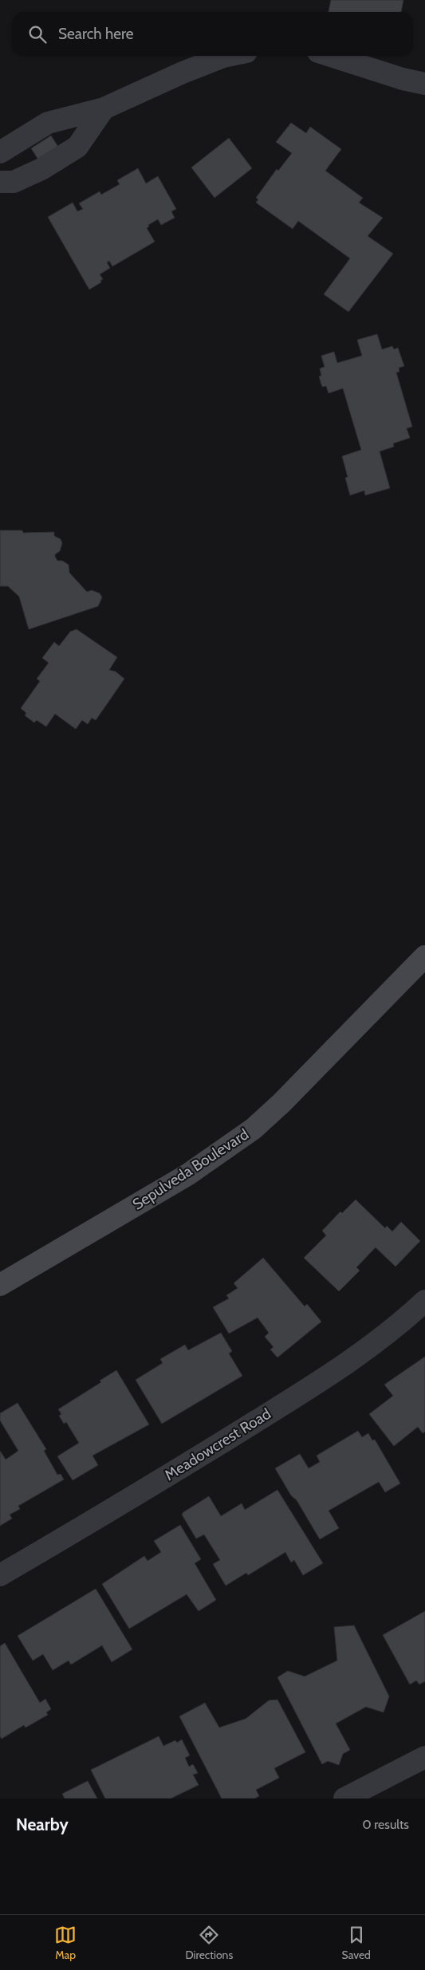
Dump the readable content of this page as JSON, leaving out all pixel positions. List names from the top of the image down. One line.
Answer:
{"streets":{"main road":["Sepulveda Boulevard"],"street":["Meadowcrest Road"]},"page":{"search":"Search here","heading":["Nearby","0 results"],"nav":["Map","Directions","Saved"]}}
